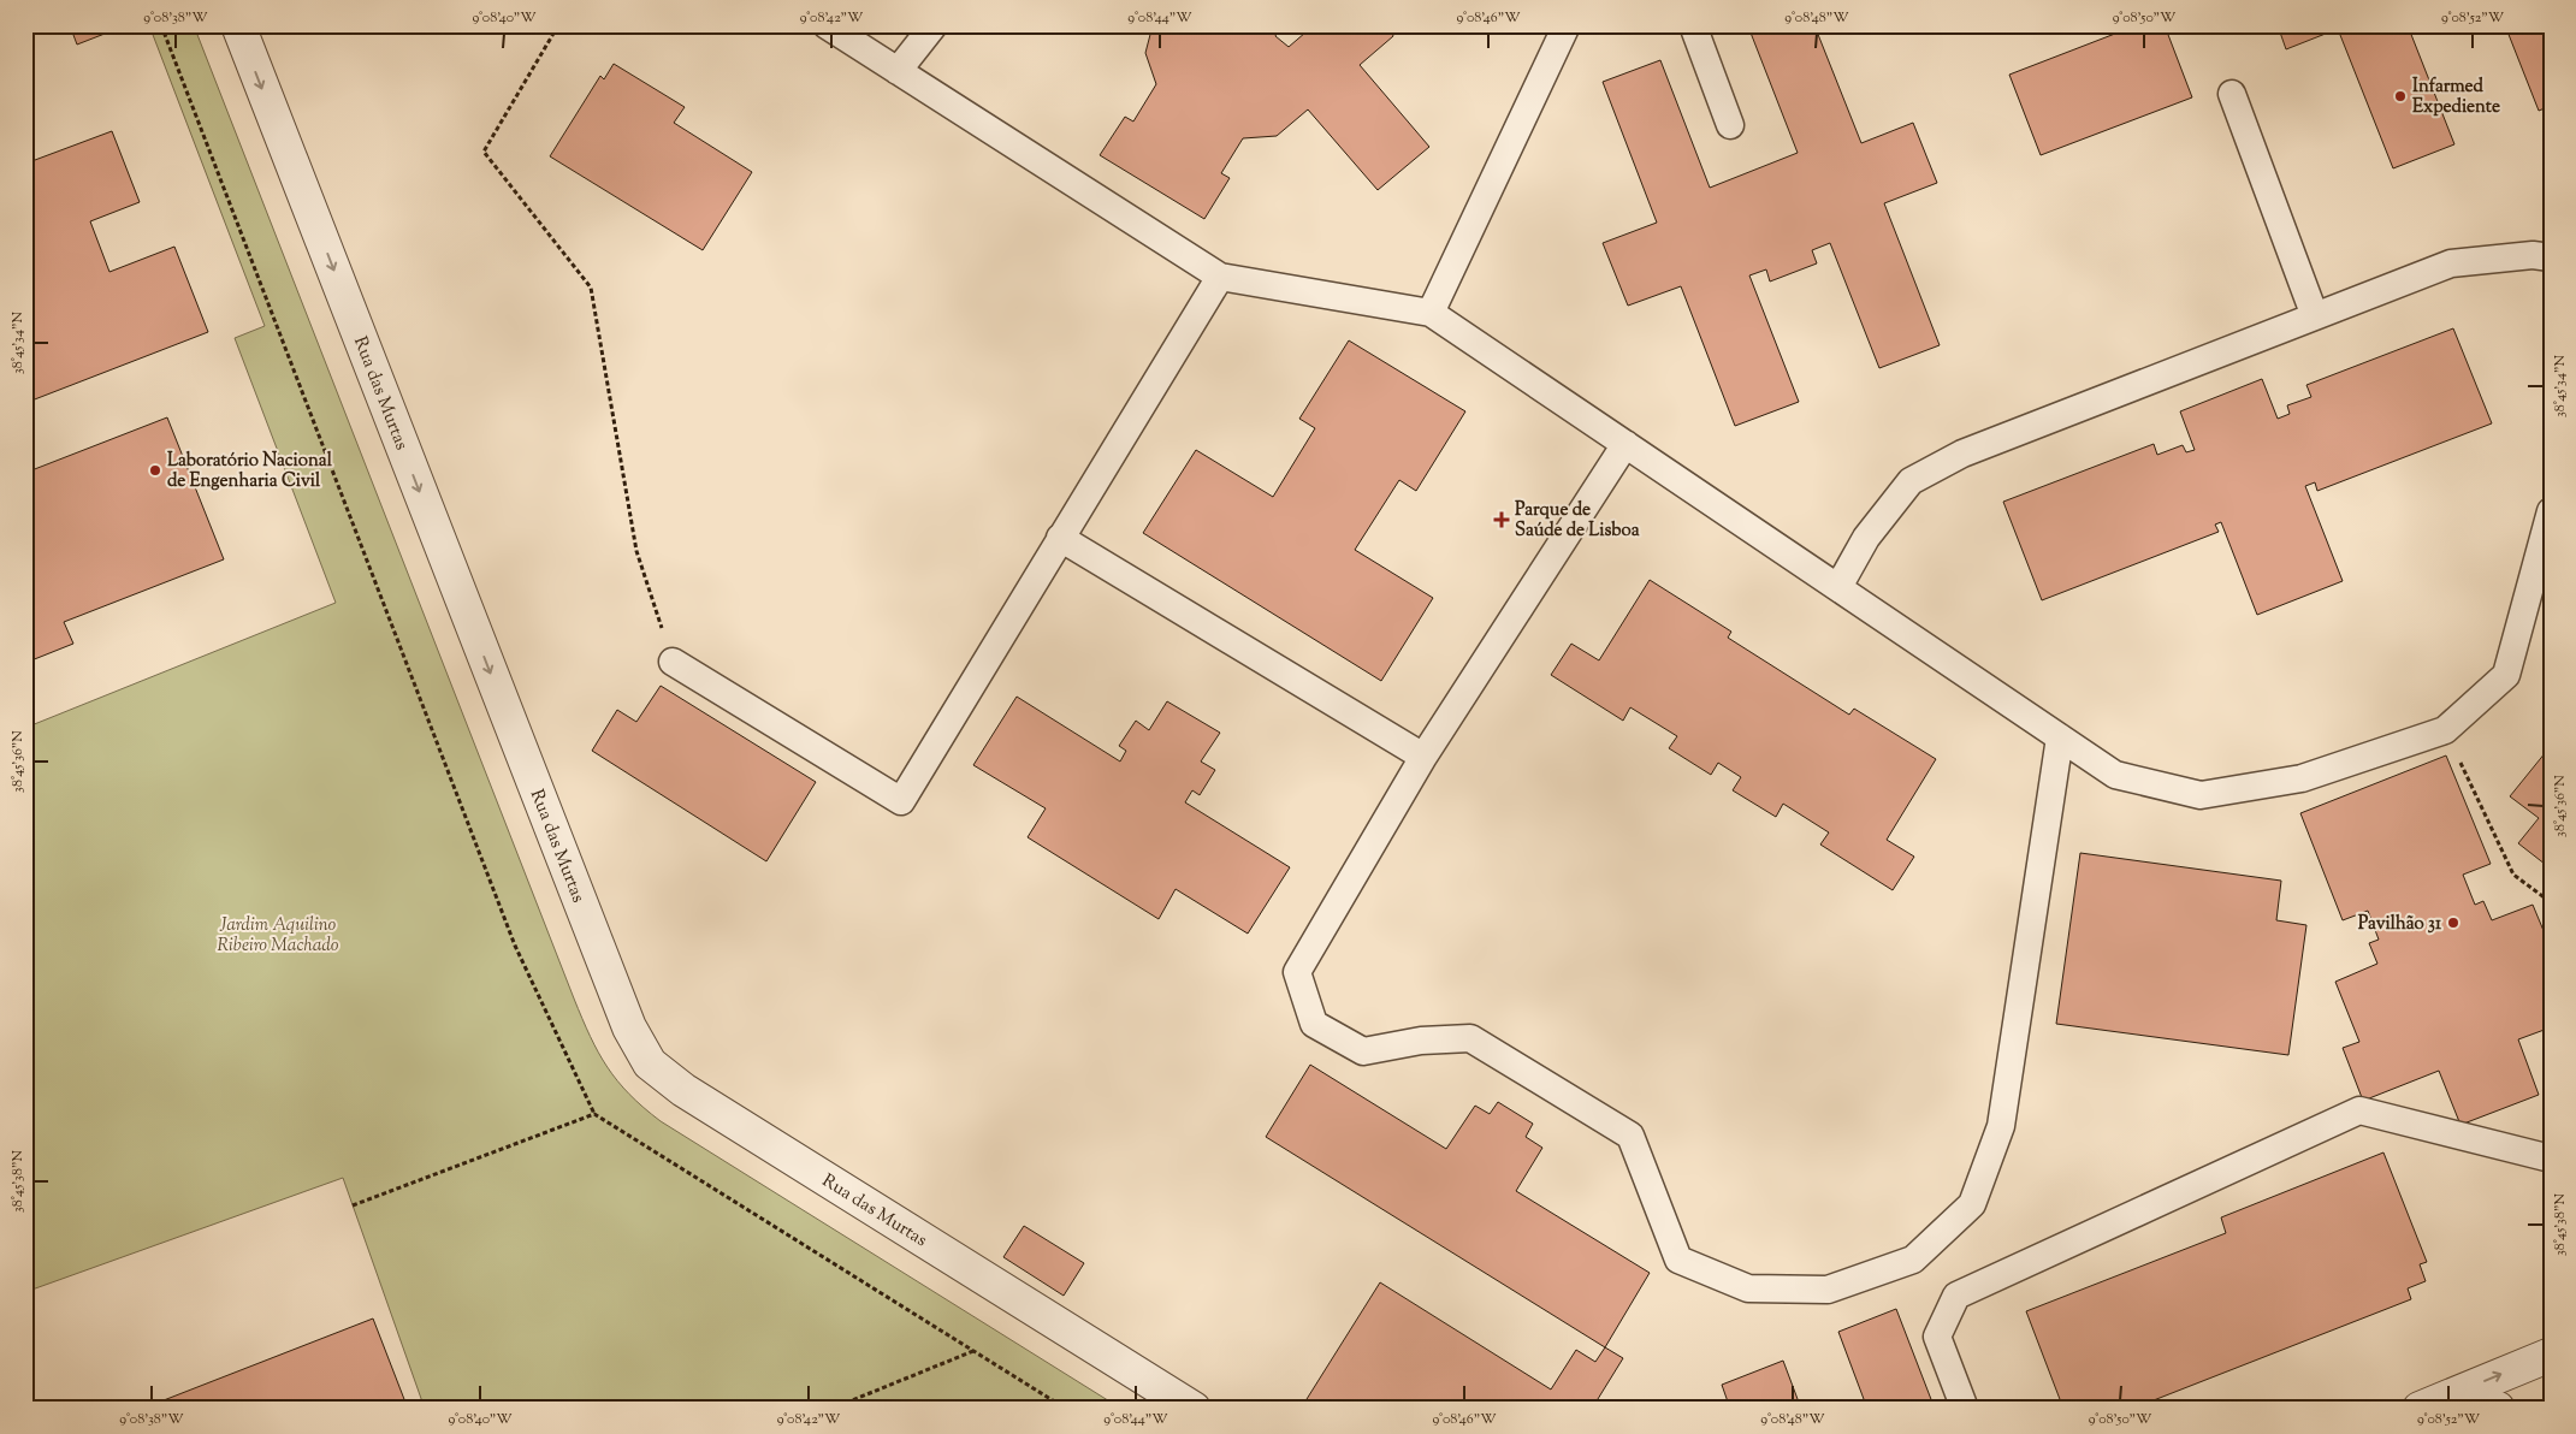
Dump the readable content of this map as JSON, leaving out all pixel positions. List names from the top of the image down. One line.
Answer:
{"streets":{"street":["Rua das Murtas"]},"one_way":["Rua das Murtas"],"parks":["Jardim Aquilino Ribeiro Machado"],"places":{"other":["Infarmed Expediente","Laboratório Nacional de Engenharia Civil","Pavilhão 31"],"health":["Parque de Saúde de Lisboa"]},"coordinates":["9°08'38\"W","9°08'40\"W","9°08'42\"W","9°08'44\"W","9°08'46\"W","9°08'48\"W","9°08'50\"W","9°08'52\"W","38°45'34\"N","38°45'36\"N","38°45'38\"N"]}
